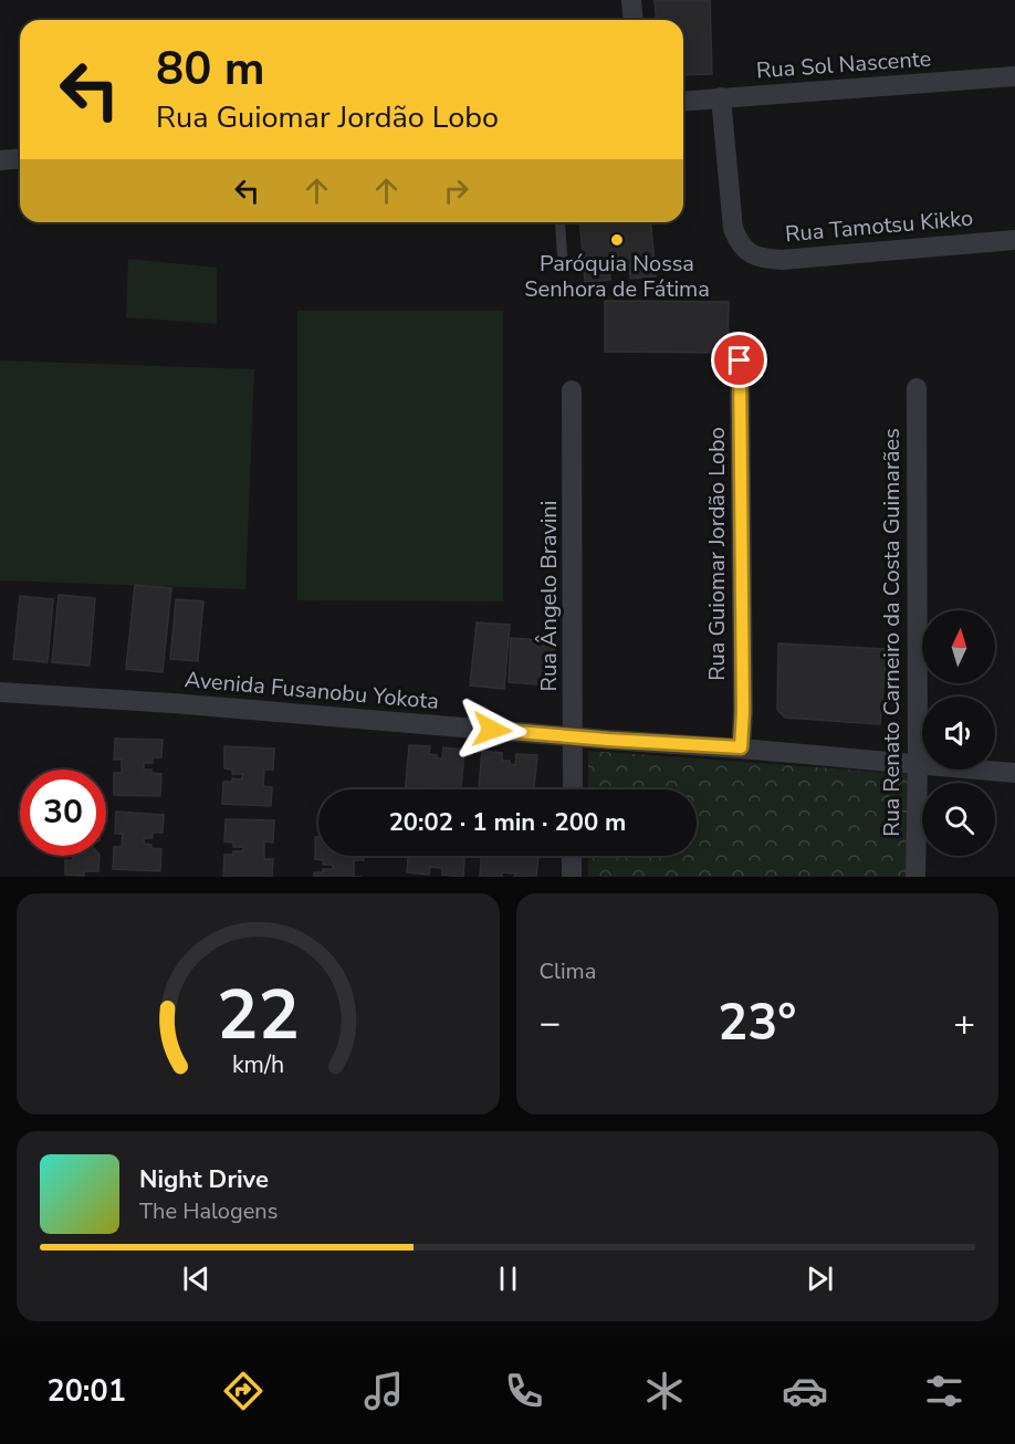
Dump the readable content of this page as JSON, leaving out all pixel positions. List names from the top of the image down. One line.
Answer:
{"streets":{"street":["Rua Sol Nascente","Rua Tamotsu Kikko","Rua Guiomar Jordão Lobo","Rua Ângelo Bravini","Rua Renato Carneiro da Costa Guimarães","Avenida Fusanobu Yokota"]},"crossings":[["Rua Sol Nascente","Rua Tamotsu Kikko"],["Rua Guiomar Jordão Lobo","Avenida Fusanobu Yokota"],["Rua Ângelo Bravini","Avenida Fusanobu Yokota"],["Rua Renato Carneiro da Costa Guimarães","Avenida Fusanobu Yokota"]],"places":["Paróquia Nossa Senhora de Fátima"],"north":"top","page":{"turn":["80 m","Rua Guiomar Jordão Lobo"],"limit":"30","trip":"20:02 · 1 min · 200 m","tile":"Clima","heat":["−","23°","+"],"song":["Night Drive","The Halogens"],"tabs":"20:01","gauge":["22","km/h"]}}
